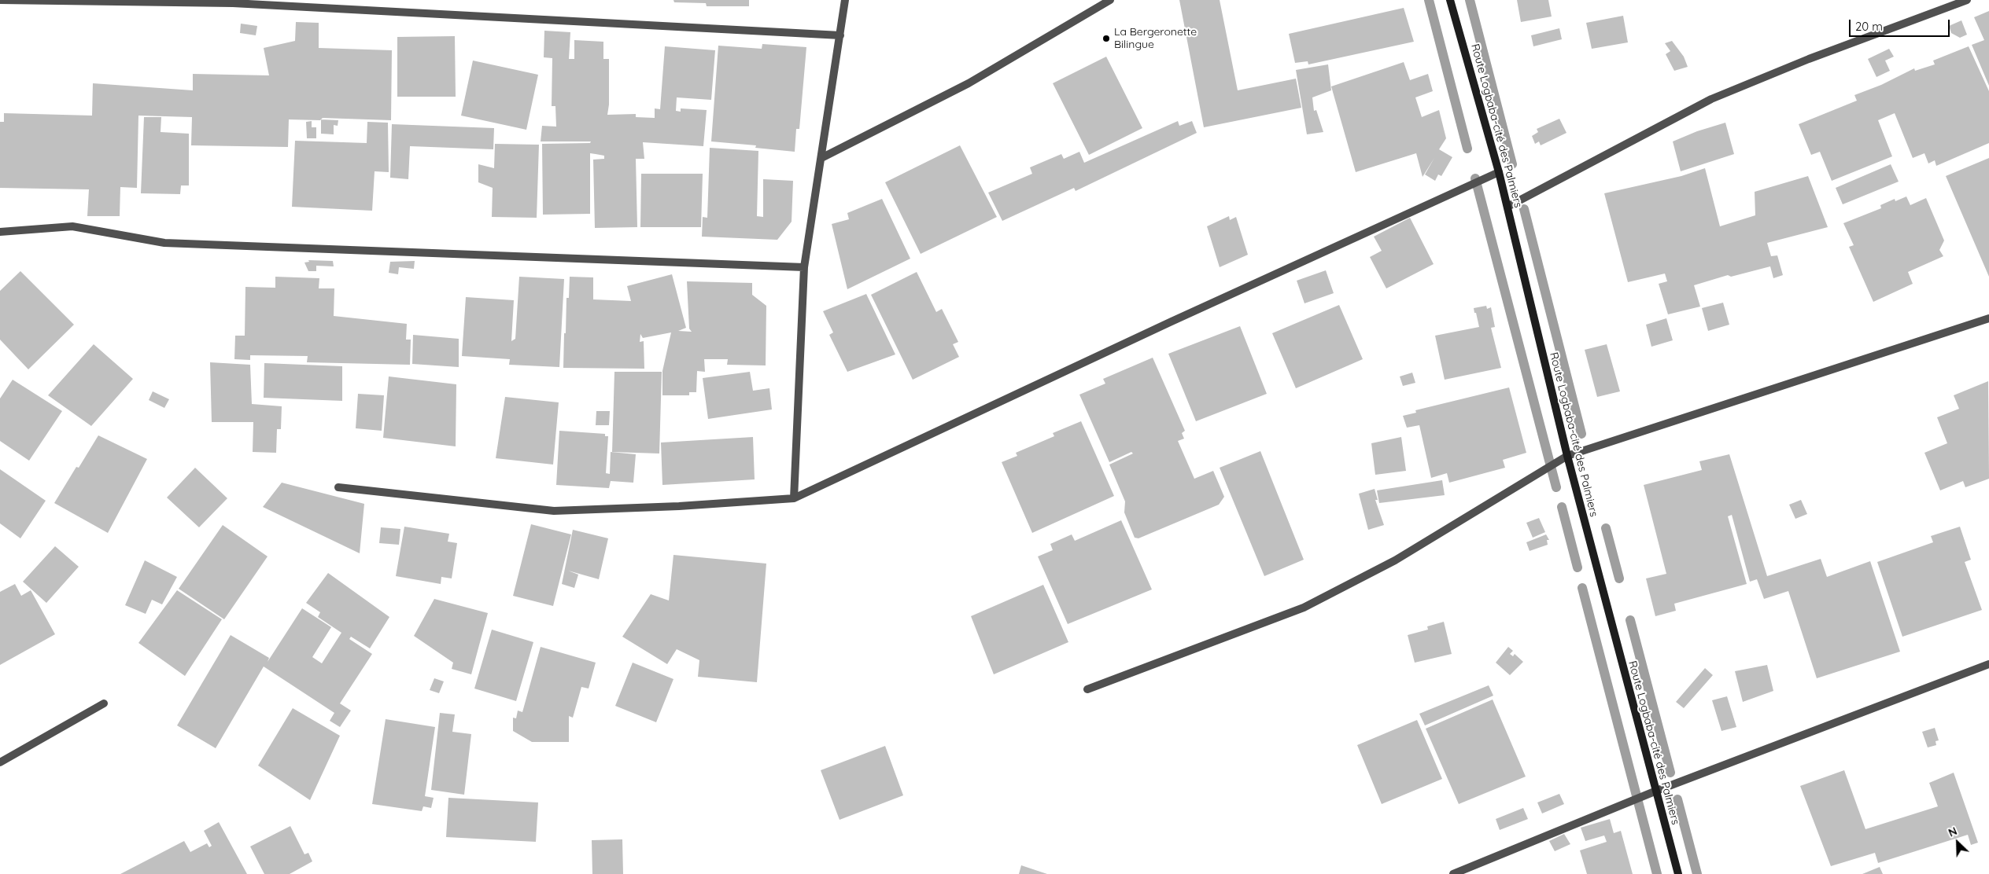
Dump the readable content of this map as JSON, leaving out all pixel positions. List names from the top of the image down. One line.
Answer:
{"streets":{"main road":["Route Logbaba-cité des Palmiers"]},"places":["La Bergeronette Bilingue"],"scale_bar":"20 m","north":"top left"}
